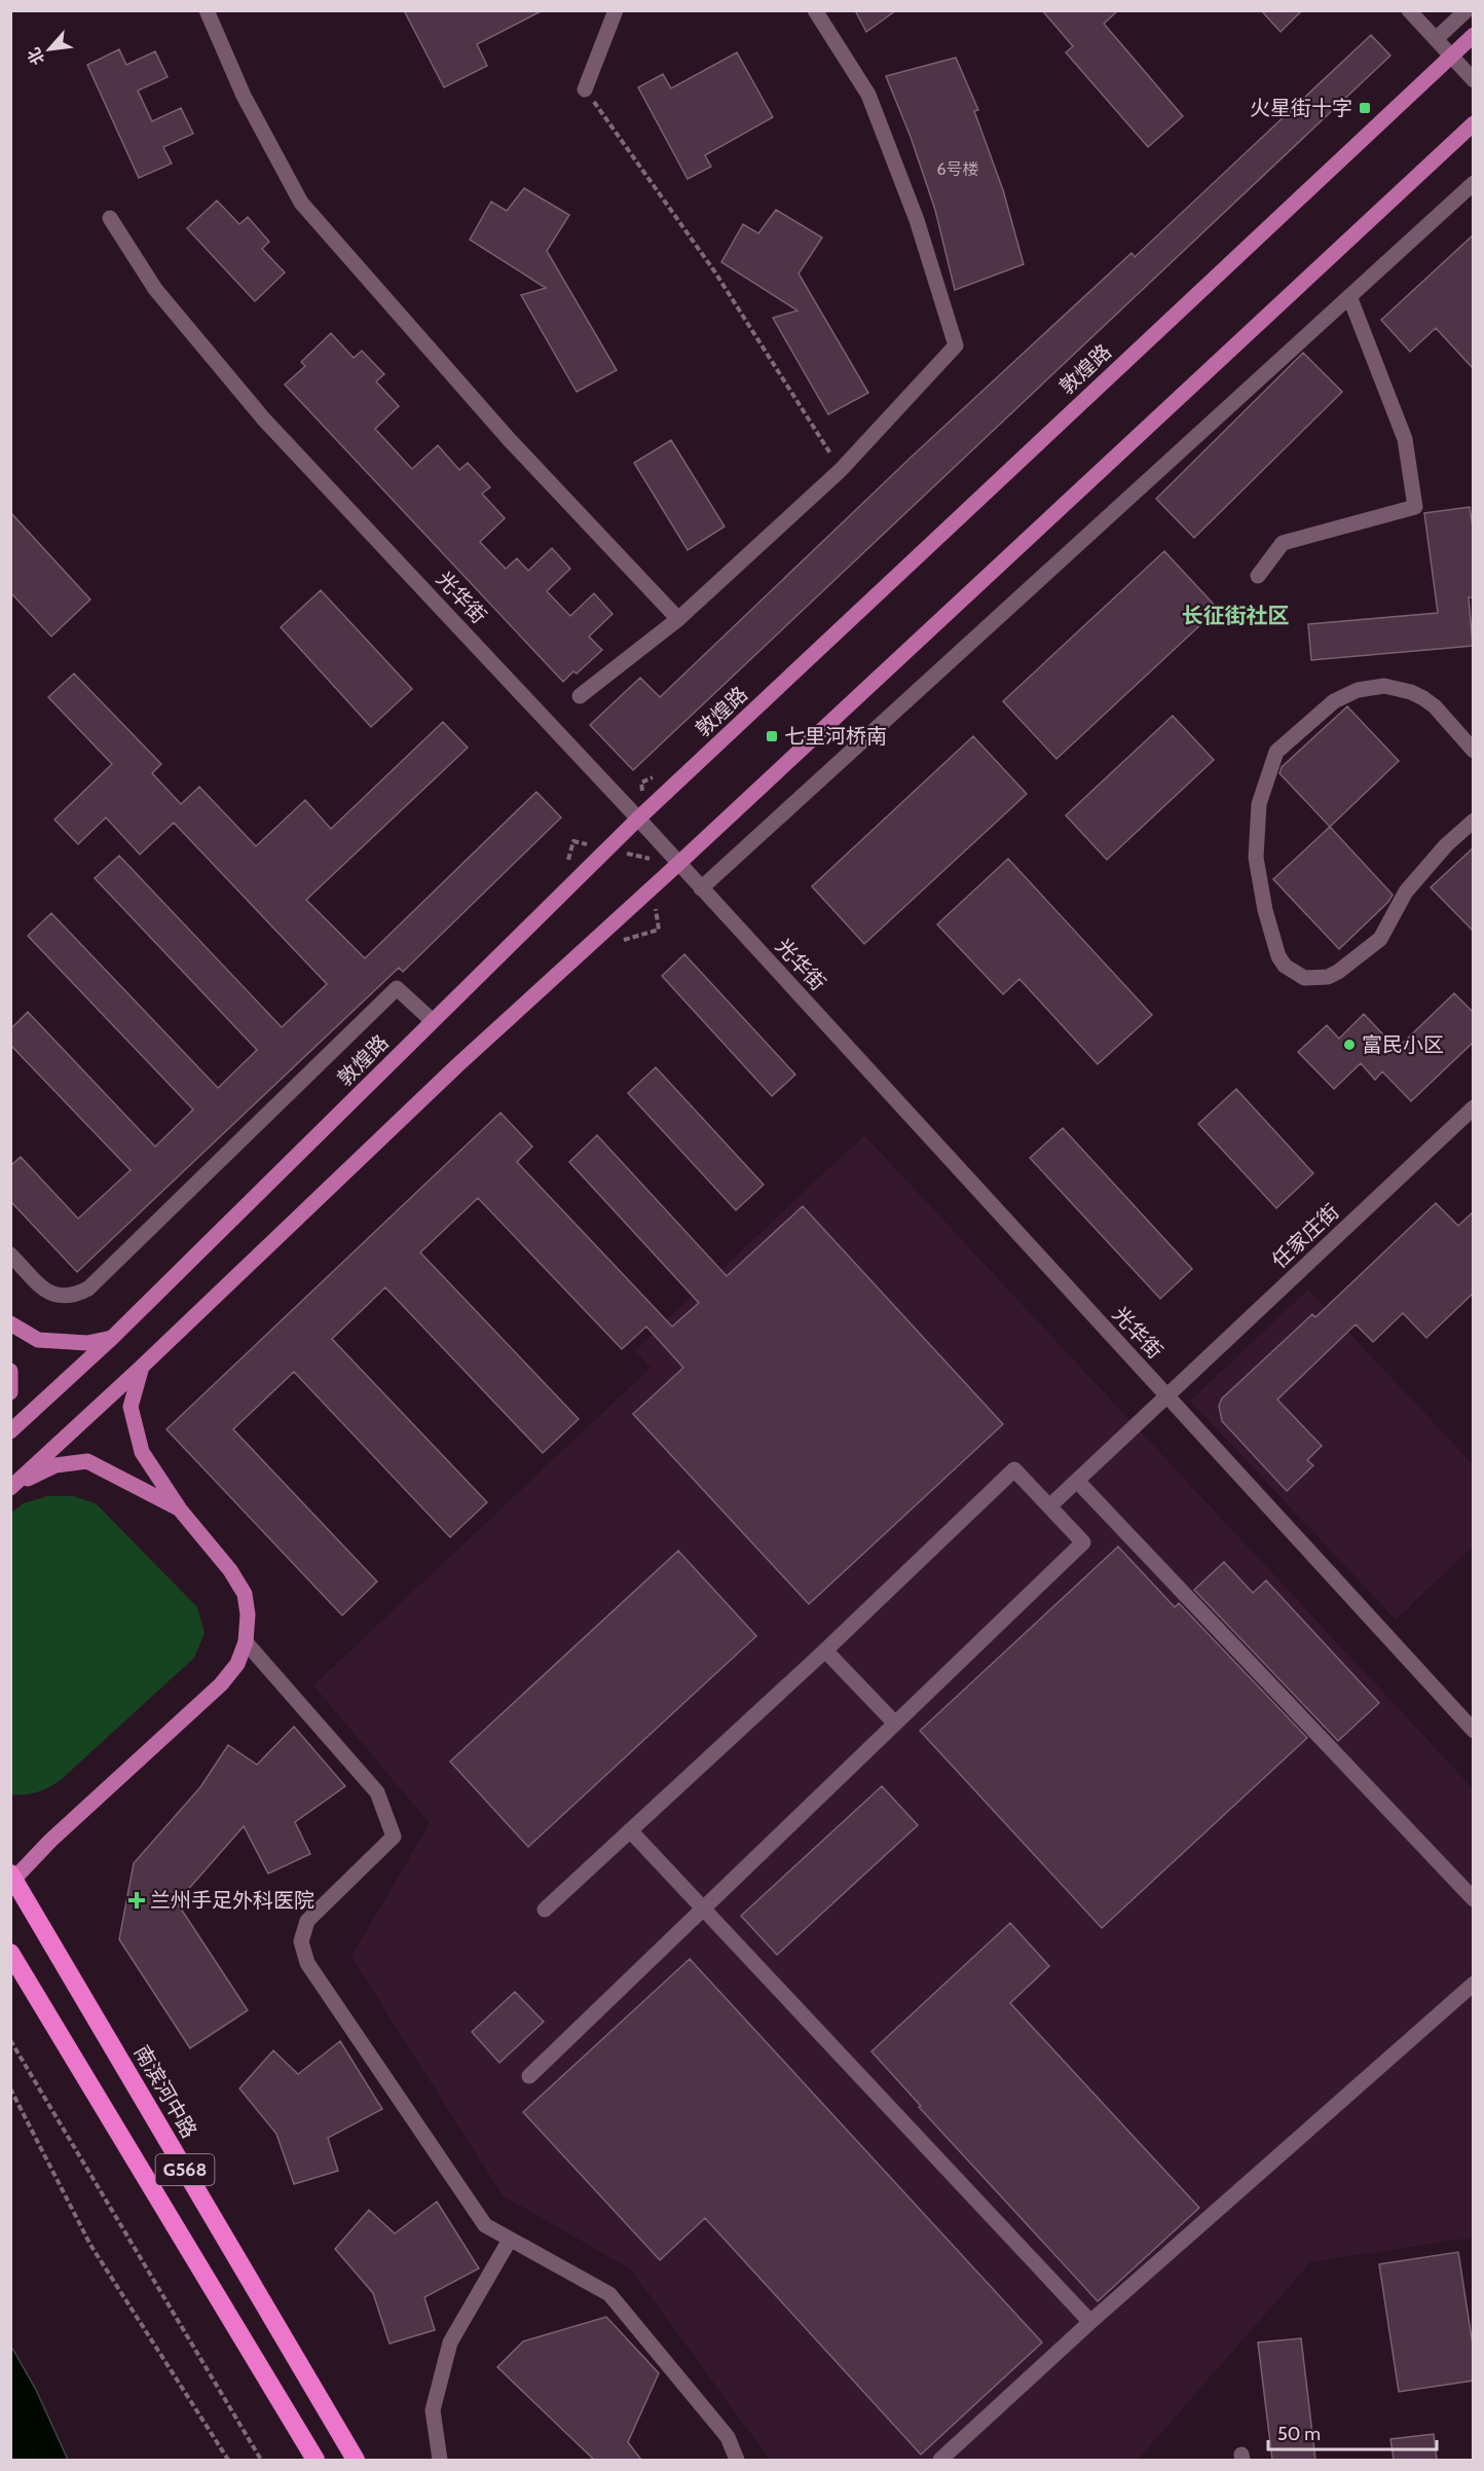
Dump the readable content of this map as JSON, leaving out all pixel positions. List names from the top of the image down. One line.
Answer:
{"streets":{"highway":["南滨河中路","G568"],"main road":["敦煌路"],"street":["光华街","任家庄街"]},"crossings":[["敦煌路","光华街"],["光华街","任家庄街"]],"districts":["长征街社区"],"places":{"transit":["火星街十字","七里河桥南"],"other":["富民小区"],"health":["兰州手足外科医院"]},"house_numbers":["6号楼"],"scale_bar":"50 m","north":"bottom left"}
